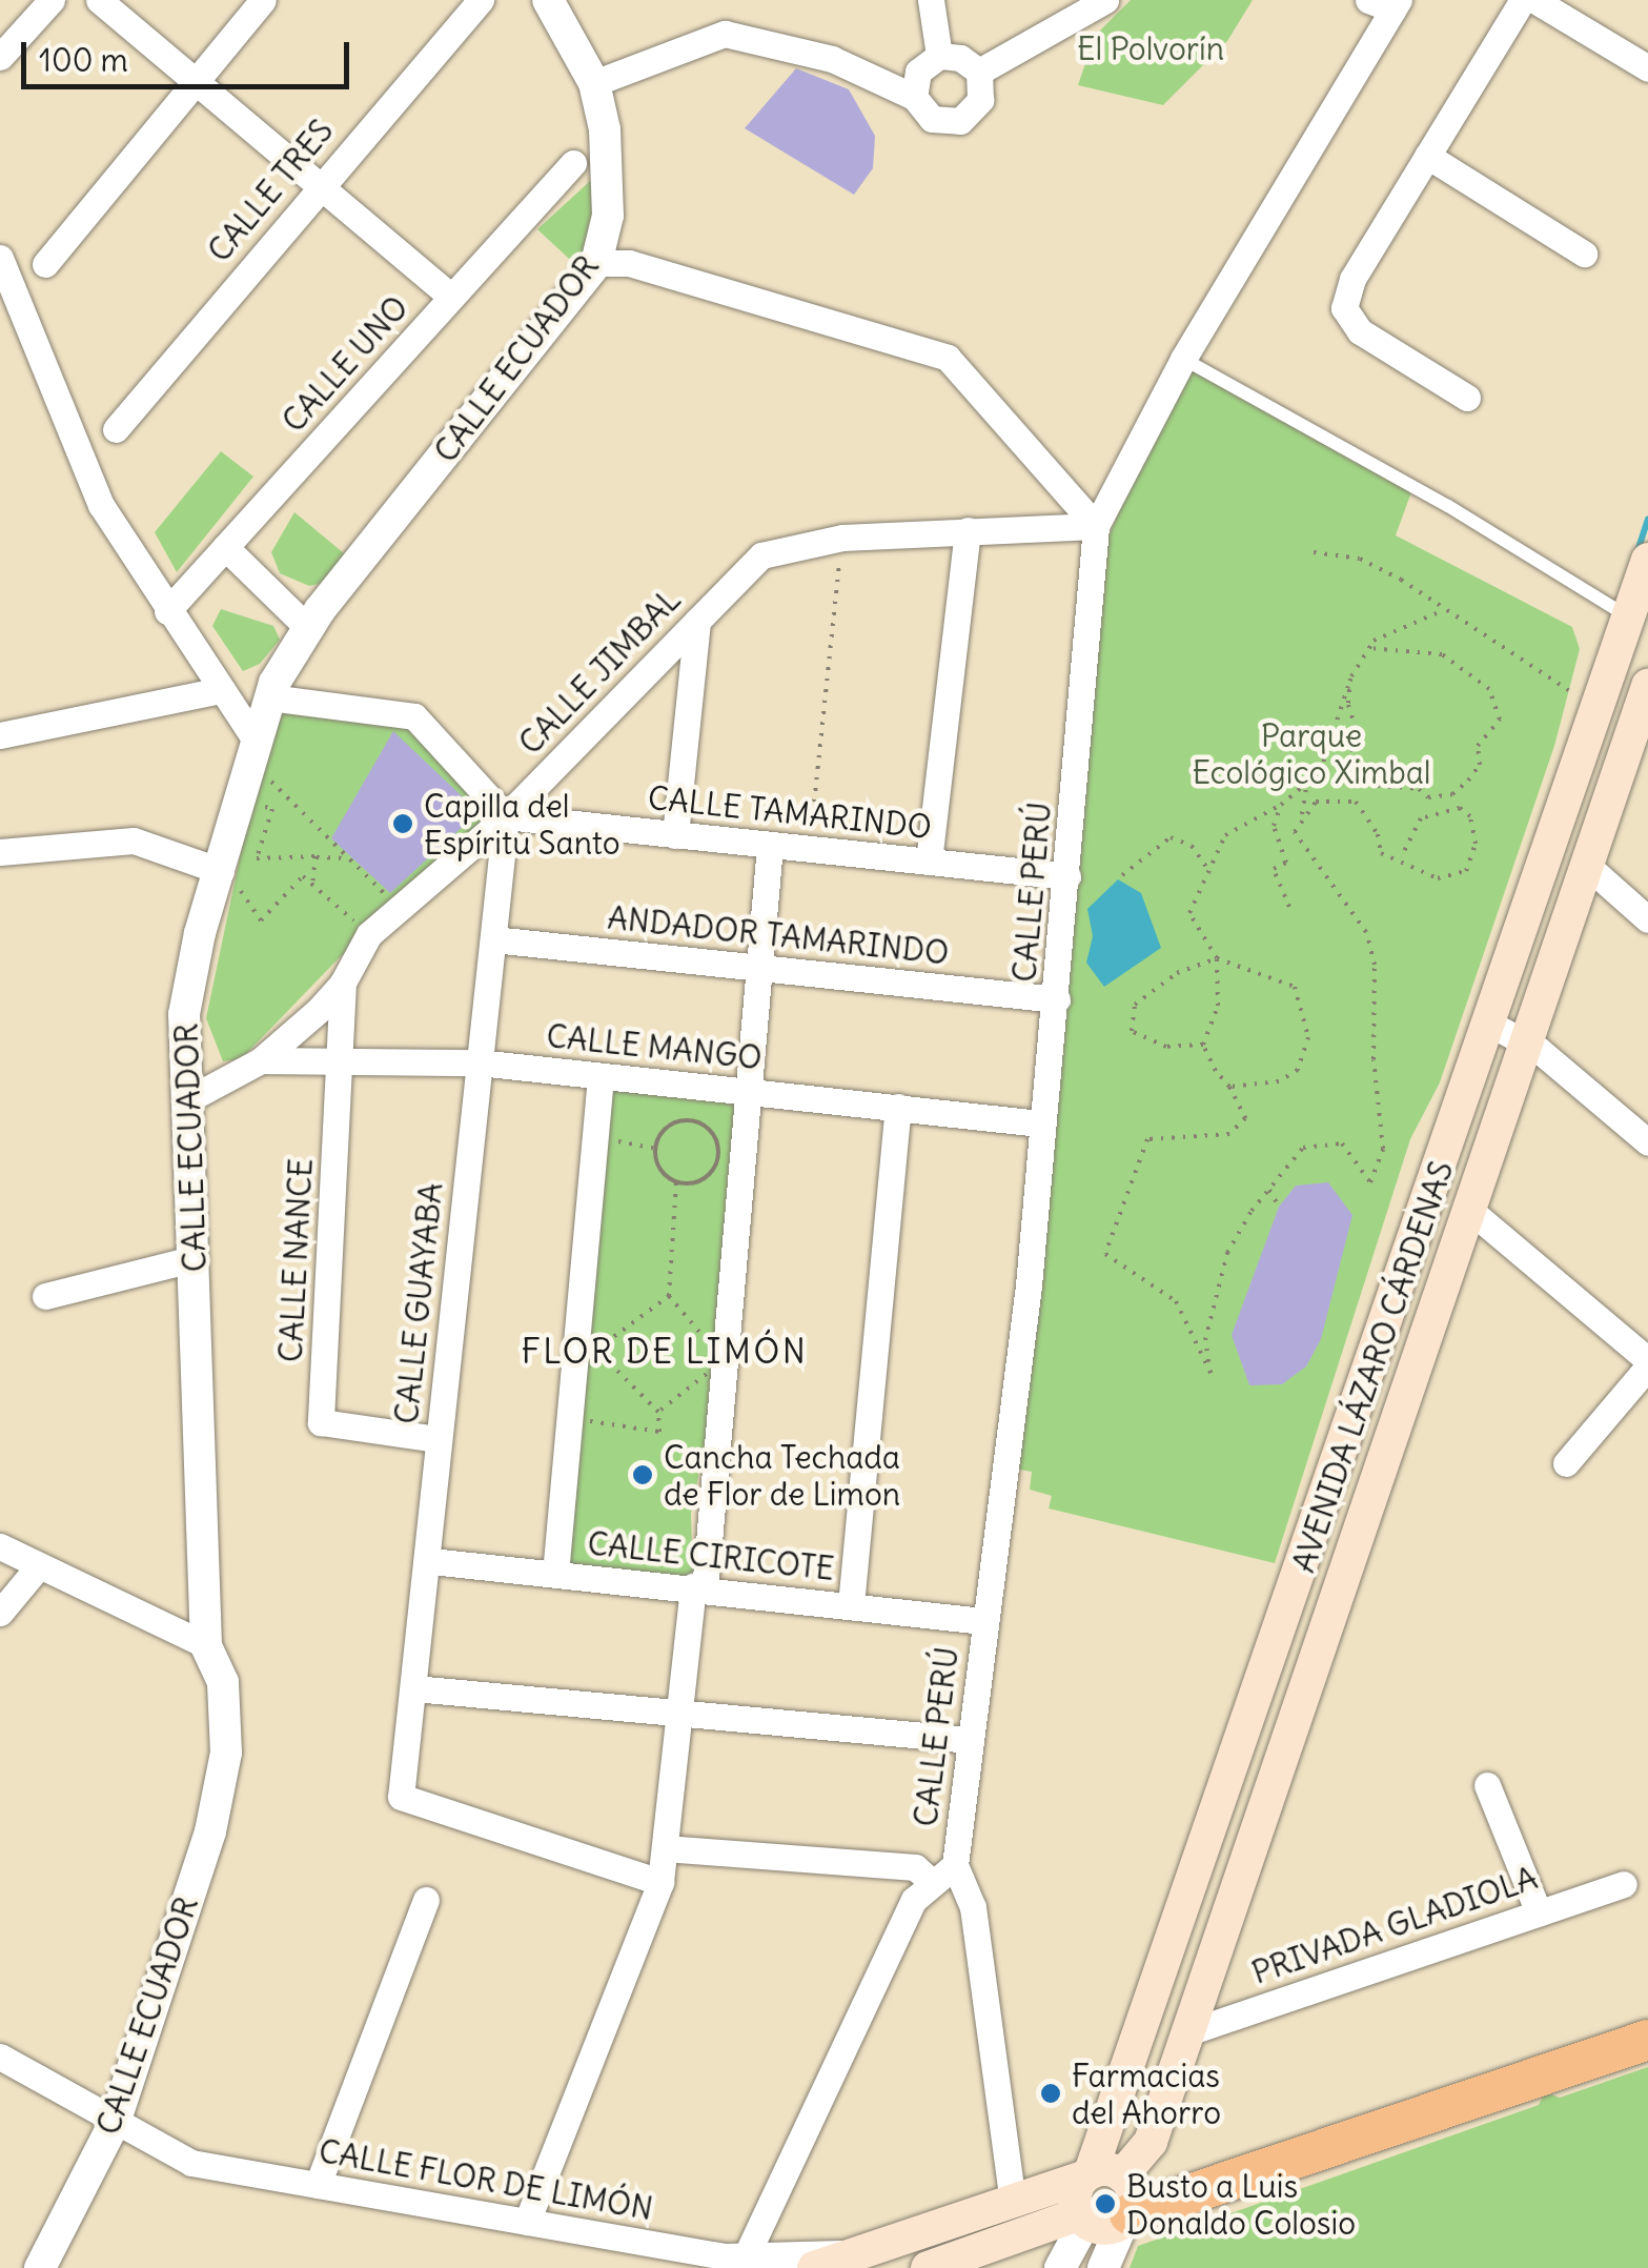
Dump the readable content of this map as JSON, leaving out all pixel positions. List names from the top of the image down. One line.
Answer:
{"streets":{"main road":["AVENIDA LÁZARO CÁRDENAS"],"street":["CALLE TRES","CALLE ECUADOR","CALLE UNO","CALLE JIMBAL","CALLE TAMARINDO","CALLE PERÚ","ANDADOR TAMARINDO","CALLE MANGO","CALLE NANCE","CALLE GUAYABA","CALLE CIRICOTE","PRIVADA GLADIOLA","CALLE FLOR DE LIMÓN"]},"crossings":[["CALLE ECUADOR","CALLE JIMBAL"],["CALLE ECUADOR","CALLE FLOR DE LIMÓN"],["CALLE JIMBAL","CALLE TAMARINDO"],["CALLE JIMBAL","CALLE PERÚ"],["CALLE JIMBAL","CALLE MANGO"],["CALLE JIMBAL","CALLE NANCE"],["CALLE JIMBAL","CALLE GUAYABA"],["CALLE TAMARINDO","CALLE PERÚ"],["CALLE TAMARINDO","CALLE GUAYABA"],["CALLE PERÚ","ANDADOR TAMARINDO"],["CALLE PERÚ","CALLE MANGO"],["CALLE PERÚ","CALLE CIRICOTE"],["CALLE PERÚ","CALLE FLOR DE LIMÓN"],["ANDADOR TAMARINDO","CALLE GUAYABA"],["CALLE MANGO","CALLE NANCE"],["CALLE MANGO","CALLE GUAYABA"],["CALLE NANCE","CALLE GUAYABA"],["CALLE GUAYABA","CALLE CIRICOTE"],["AVENIDA LÁZARO CÁRDENAS","PRIVADA GLADIOLA"]],"districts":["FLOR DE LIMÓN"],"parks":["El Polvorín","Parque Ecológico Ximbal"],"places":["Capilla del Espíritu Santo","Cancha Techada de Flor de Limon","Farmacias del Ahorro","Busto a Luis Donaldo Colosio"],"scale_bar":"100 m"}
